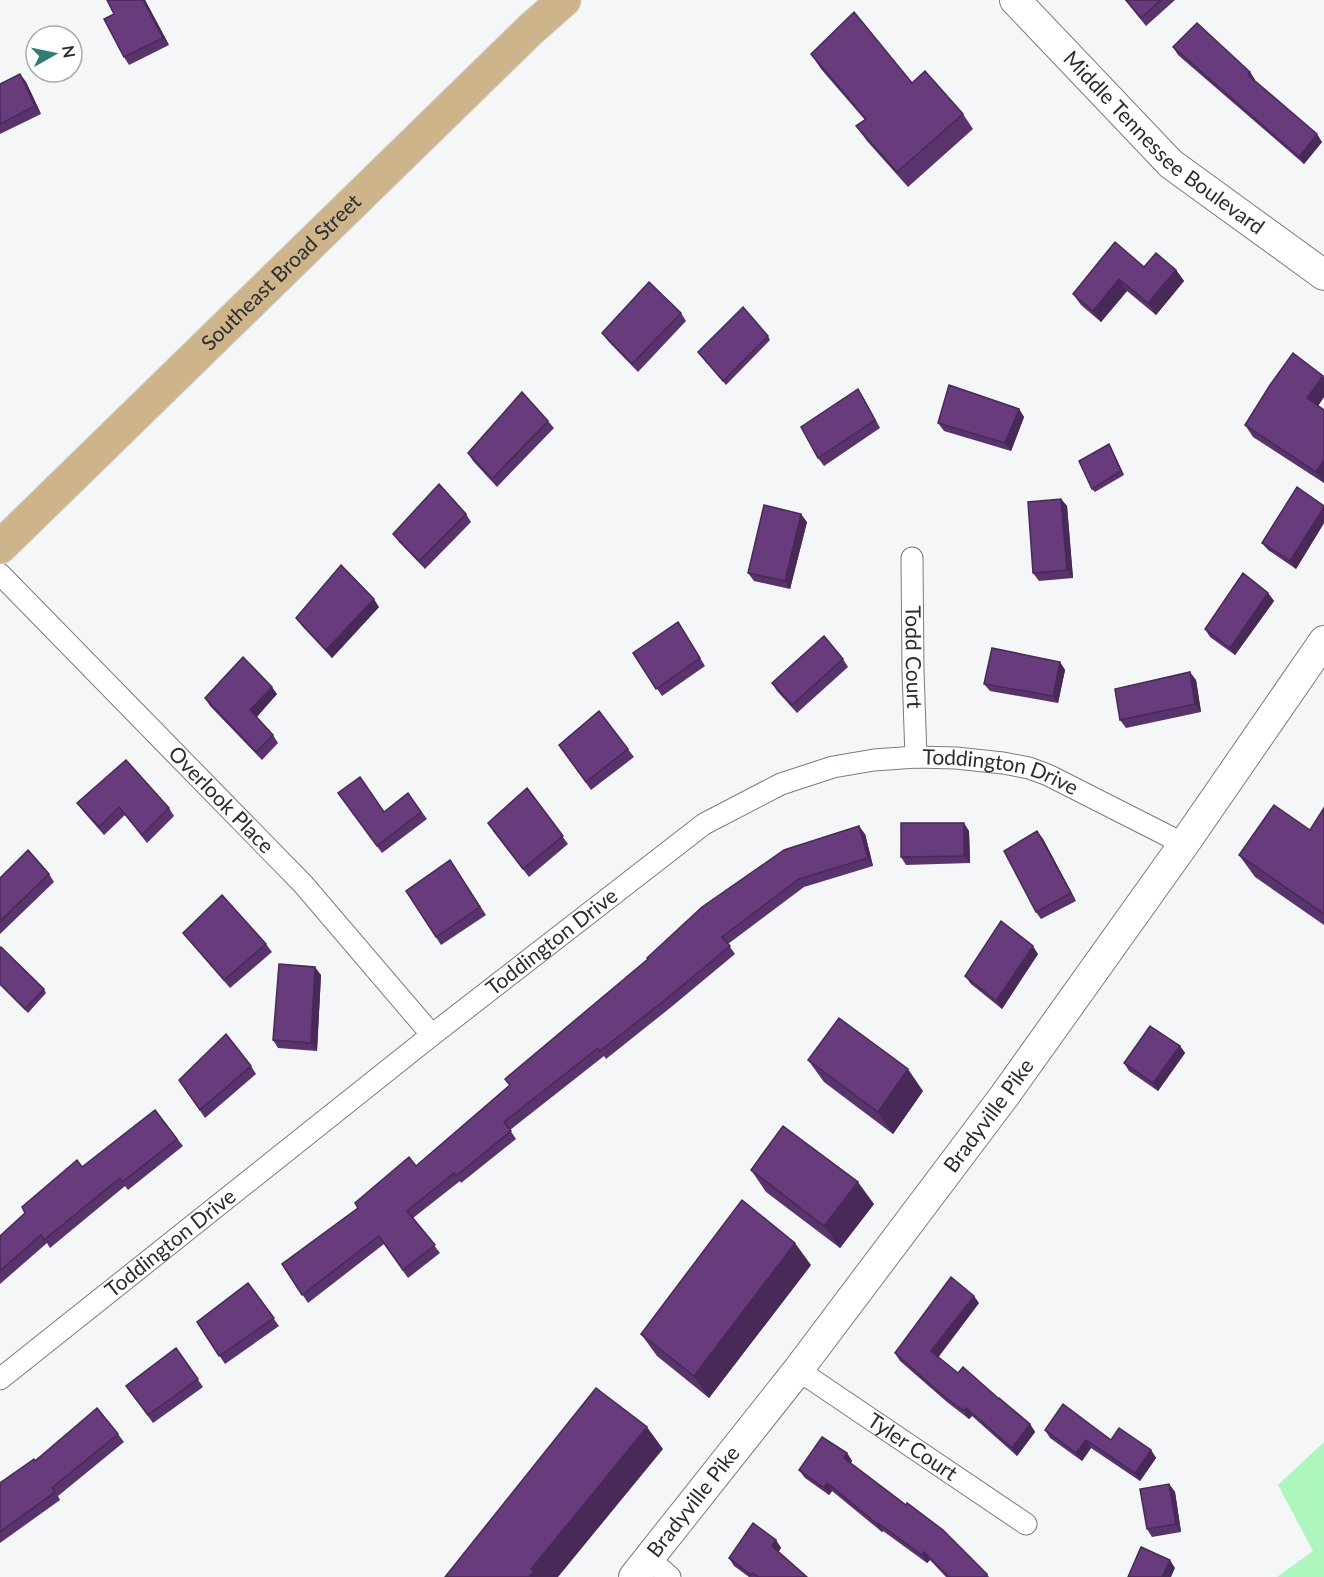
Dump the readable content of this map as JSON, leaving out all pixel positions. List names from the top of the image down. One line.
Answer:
{"streets":{"main road":["Middle Tennessee Boulevard","Southeast Broad Street","Bradyville Pike"],"street":["Todd Court","Toddington Drive","Overlook Place","Tyler Court"]},"crossings":[["Todd Court","Toddington Drive"],["Toddington Drive","Overlook Place"],["Toddington Drive","Bradyville Pike"],["Bradyville Pike","Tyler Court"]],"north":"right"}
